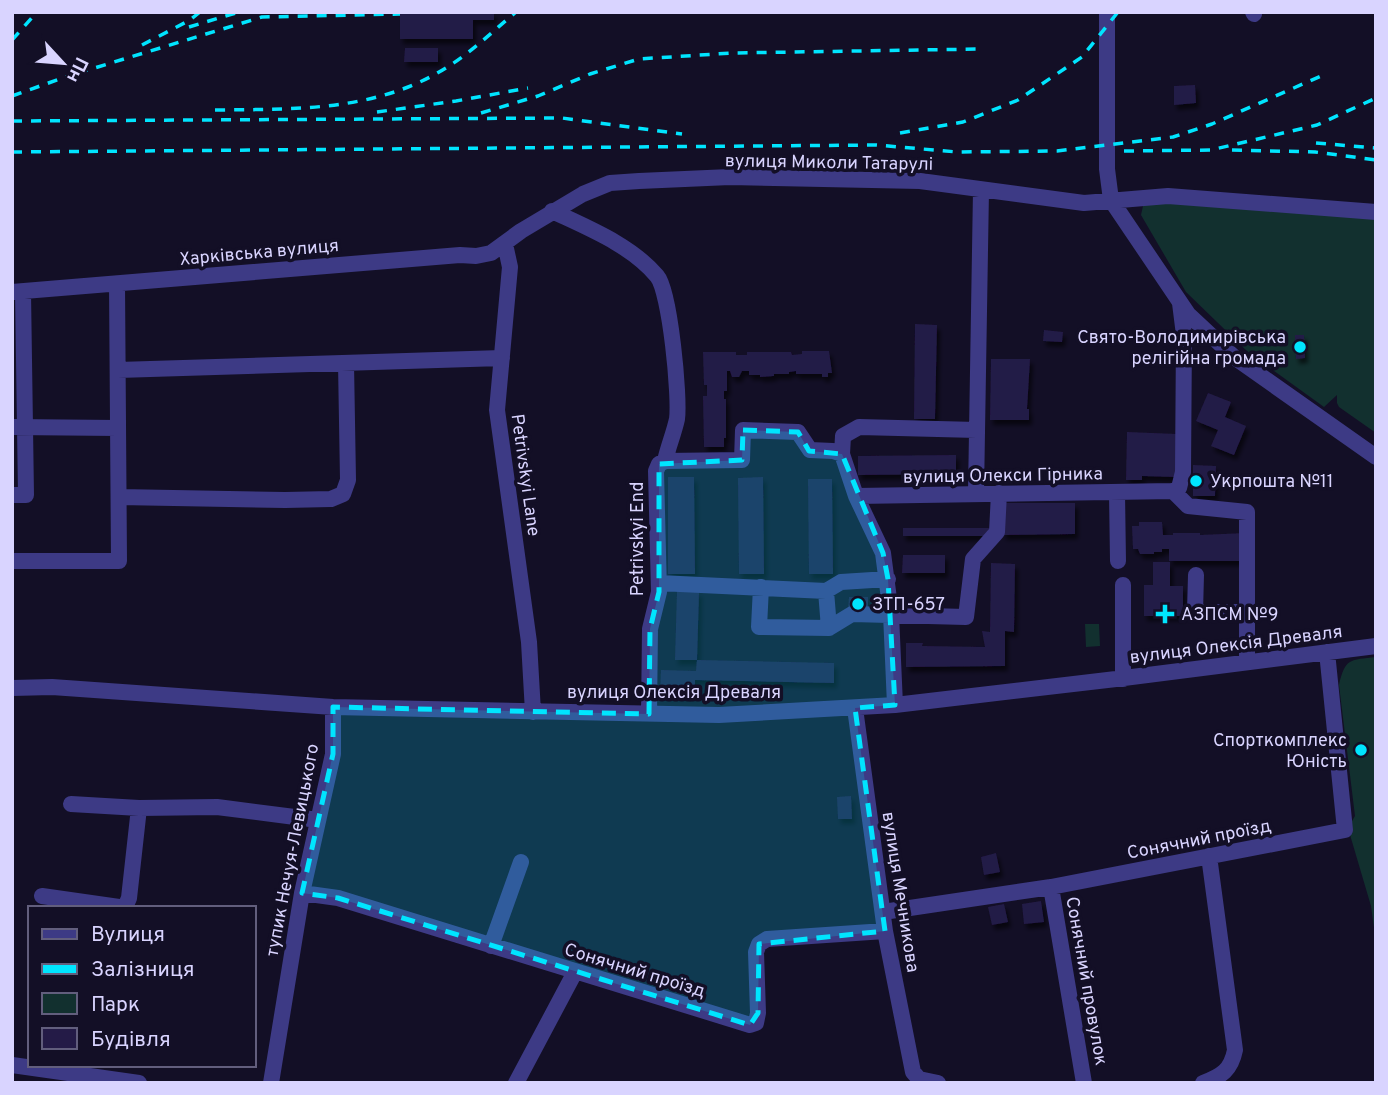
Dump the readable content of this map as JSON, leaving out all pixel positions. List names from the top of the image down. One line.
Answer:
{"streets":{"street":["вулиця Миколи Татарулі","Харківська вулиця","Petrivskyi Lane","вулиця Олекси Гірника","Petrivskyi End","вулиця Олексія Древаля","Сонячний проїзд","тупик Нечуя-Левицького","вулиця Мечникова","Сонячний провулок"]},"crossings":[["вулиця Миколи Татарулі","Харківська вулиця"],["вулиця Миколи Татарулі","Petrivskyi Lane"],["вулиця Миколи Татарулі","Petrivskyi End"],["Харківська вулиця","Petrivskyi Lane"],["Petrivskyi Lane","вулиця Олексія Древаля"],["Petrivskyi End","вулиця Олексія Древаля"],["вулиця Олексія Древаля","Сонячний проїзд"],["вулиця Олексія Древаля","тупик Нечуя-Левицького"],["вулиця Олексія Древаля","вулиця Мечникова"],["Сонячний проїзд","тупик Нечуя-Левицького"],["Сонячний проїзд","вулиця Мечникова"],["Сонячний проїзд","Сонячний провулок"]],"places":{"other":["Свято-Володимирівська релігійна громада","Укрпошта №11","ЗТП-657","Cпорткомплекс Юність"],"health":["АЗПСМ №9"]},"legend":["Вулиця","Залізниця","Парк","Будівля"],"north":"bottom right"}
